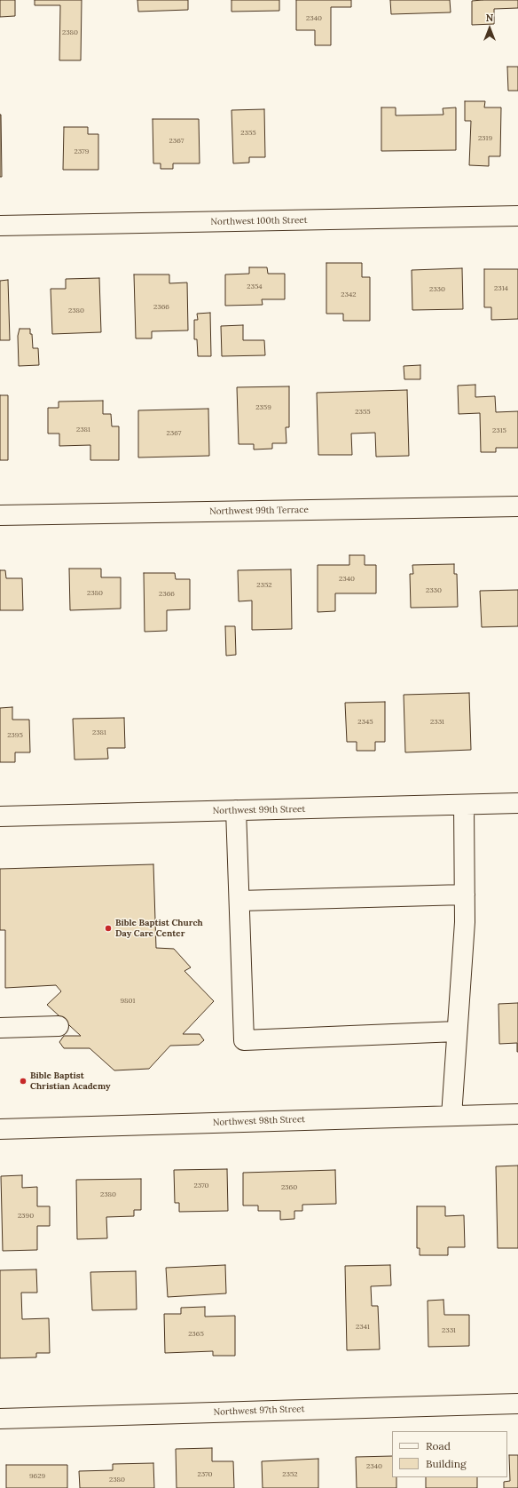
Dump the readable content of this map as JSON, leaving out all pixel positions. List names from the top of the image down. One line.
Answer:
{"streets":{"street":["Northwest 100th Street","Northwest 99th Terrace","Northwest 99th Street","Northwest 98th Street","Northwest 97th Street"]},"places":["Bible Baptist Church Day Care Center","Bible Baptist Christian Academy"],"house_numbers":["2340","2380","2355","2319","2367","2379","2354","2314","2330","2342","2366","2380","2359","2355","2381","2315","2367","2340","2352","2330","2380","2366","2345","2331","2381","2395","9801","2370","2360","2380","2390","2341","2331","2365","2340","2370","2352","9629","2380"],"legend":["Road","Building"],"north":"top"}
